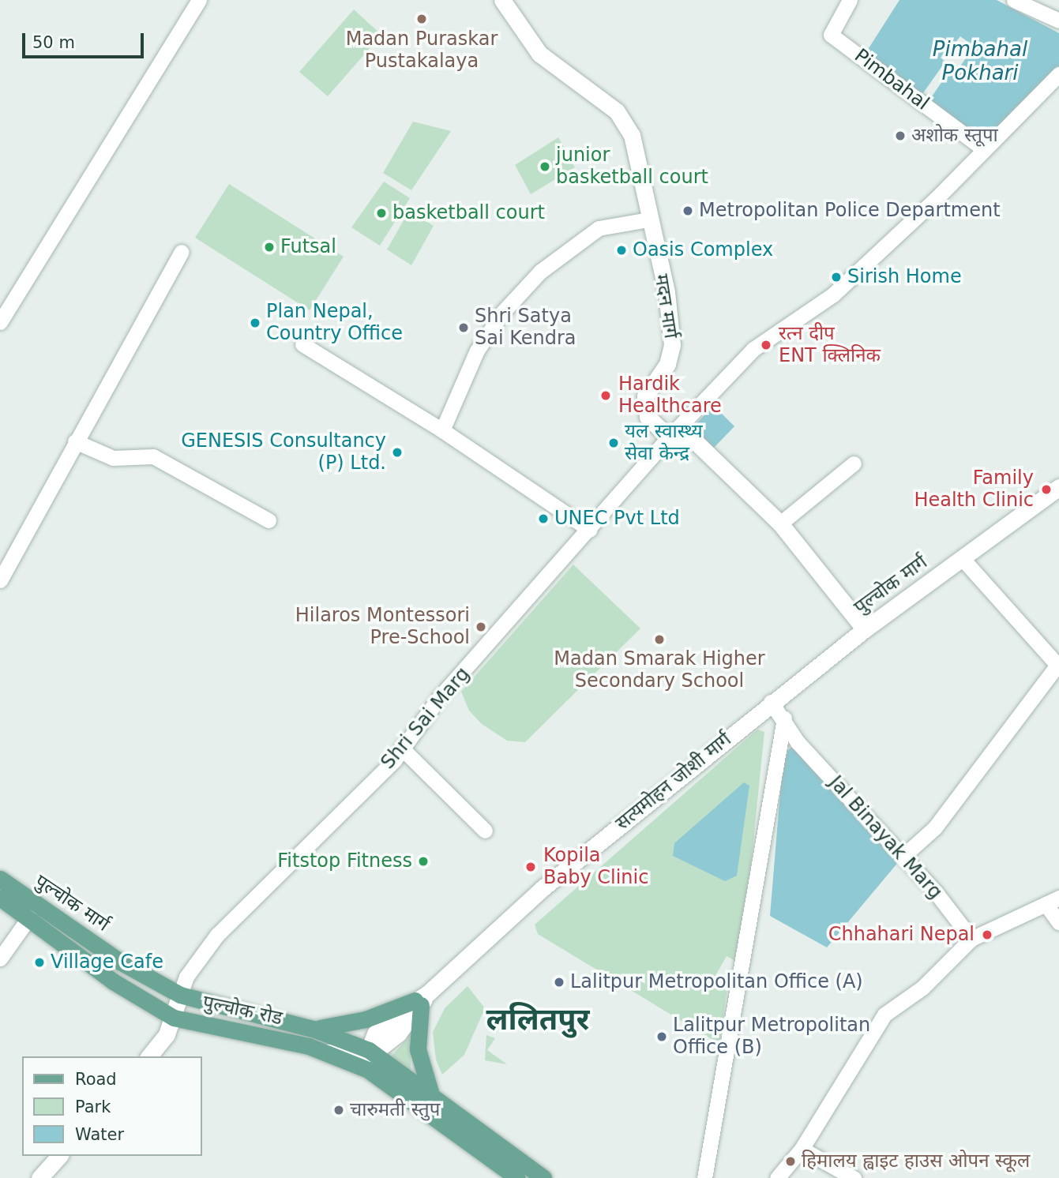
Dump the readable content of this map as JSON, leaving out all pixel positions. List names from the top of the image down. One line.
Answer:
{"streets":{"main road":["मदन मार्ग","पुल्चोक मार्ग","सत्यमोहन जोशी मार्ग","पुल्चोक रोड"],"street":["Pimbahal","Shri Sai Marg","Jal Binayak Marg"]},"crossings":[["Pimbahal","Shri Sai Marg"],["मदन मार्ग","Shri Sai Marg"],["पुल्चोक मार्ग","Shri Sai Marg"],["पुल्चोक मार्ग","सत्यमोहन जोशी मार्ग"],["पुल्चोक मार्ग","Jal Binayak Marg"],["पुल्चोक मार्ग","पुल्चोक रोड"],["सत्यमोहन जोशी मार्ग","Jal Binayak Marg"]],"districts":["ललितपुर"],"water":["Pimbahal Pokhari"],"places":["Madan Puraskar Pustakalaya","अशोक स्तूपा","junior basketball court","Metropolitan Police Department","basketball court","Futsal","Oasis Complex","Sirish Home","Plan Nepal, Country Office","Shri Satya Sai Kendra","रत्न दीप ENT क्लिनिक","Hardik Healthcare","यल स्वास्थ्य सेवा केन्द्र","GENESIS Consultancy (P) Ltd.","Family Health Clinic","UNEC Pvt Ltd","Hilaros Montessori Pre-School","Madan Smarak Higher Secondary School","Fitstop Fitness","Kopila Baby Clinic","Chhahari Nepal","Village Cafe","Lalitpur Metropolitan Office (A)","Lalitpur Metropolitan Office (B)","चारुमती स्तुप","हिमालय ह्वाइट हाउस ओपन स्कूल"],"legend":["Road","Park","Water"],"scale_bar":"50 m"}
